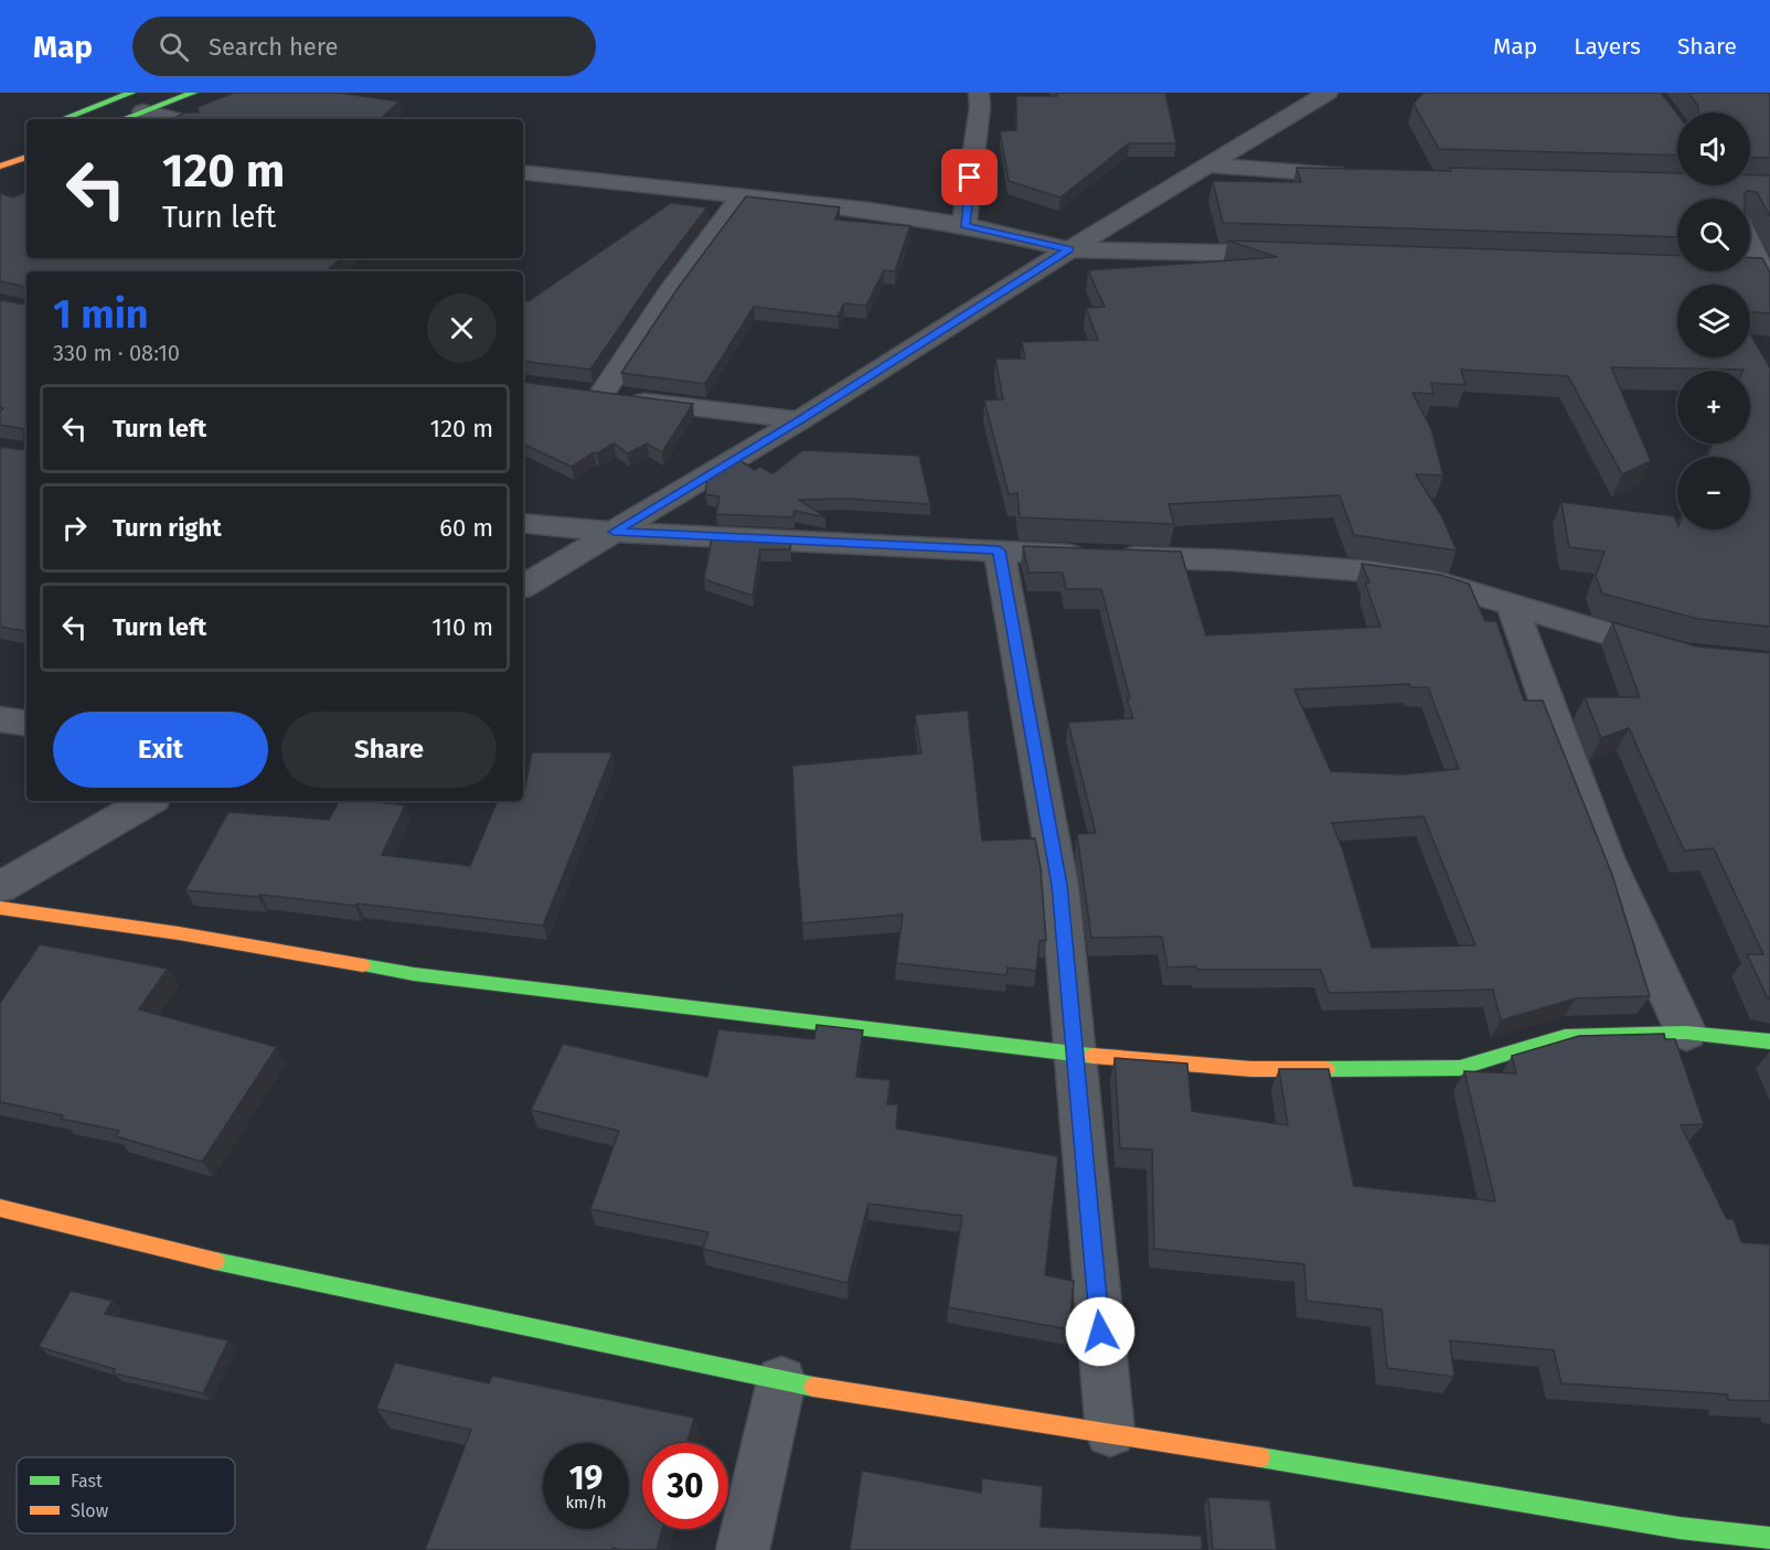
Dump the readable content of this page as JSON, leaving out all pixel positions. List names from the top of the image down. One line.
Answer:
{"legend":["Fast","Slow"],"page":{"header":"Map","search":"Search here","nav":["Map","Layers","Share"],"map_buttons":["+","−"],"turn":["120 m","Turn left"],"heading":["1 min","330 m · 08:10"],"list":[{"name":"Turn left","value":"120 m"},{"name":"Turn right","value":"60 m"},{"name":"Turn left","value":"110 m"}],"buttons":["Exit","Share"],"speed":"19 km/h","limit":"30"}}
